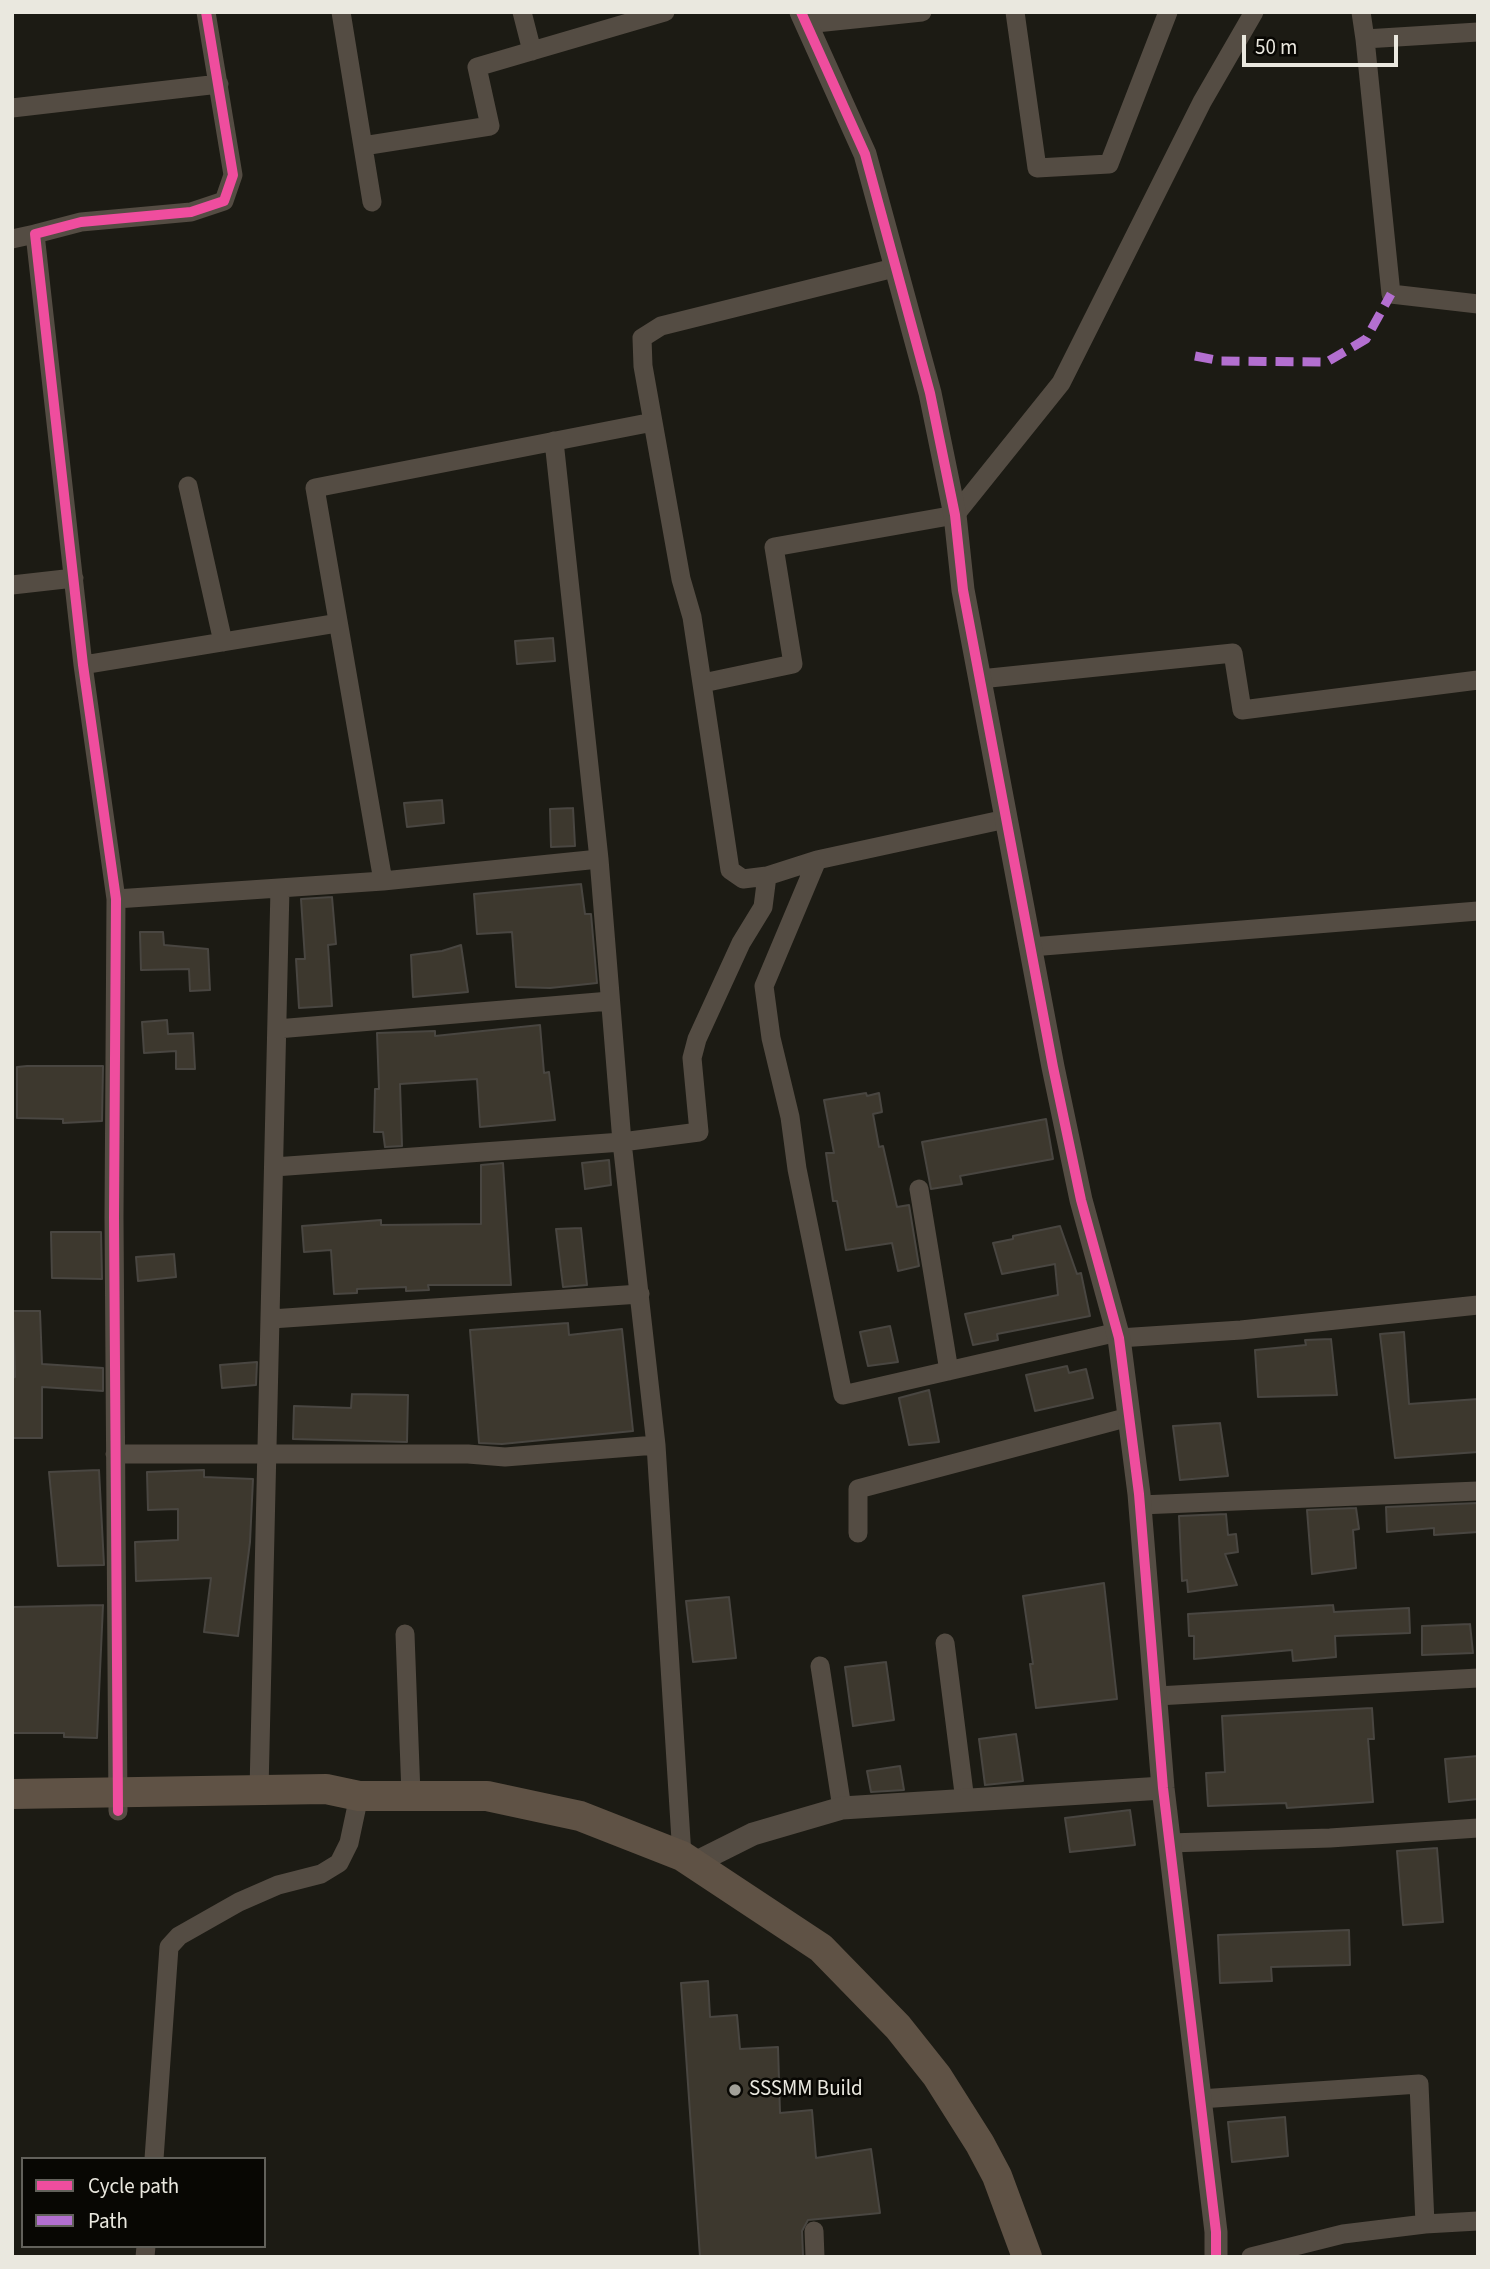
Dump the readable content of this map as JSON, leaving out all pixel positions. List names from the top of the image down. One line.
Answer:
{"places":["SSSMM Build"],"legend":["Cycle path","Path"],"scale_bar":"50 m"}
